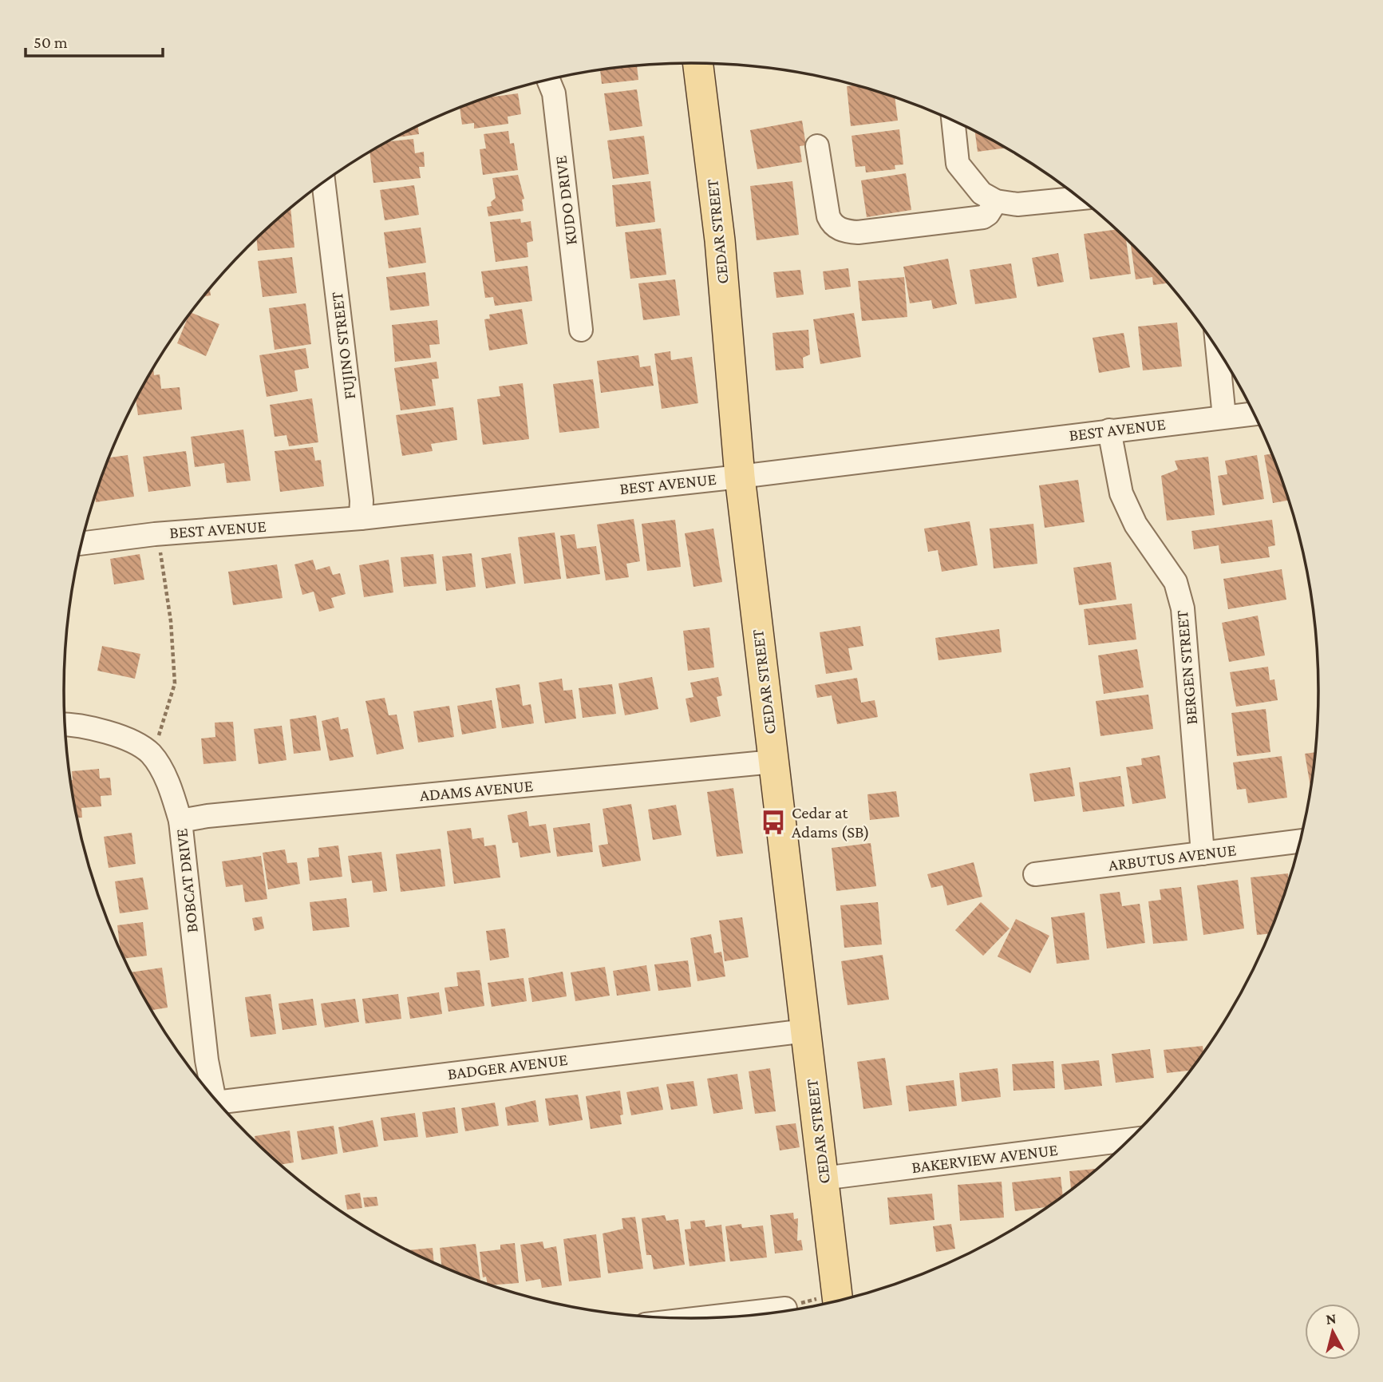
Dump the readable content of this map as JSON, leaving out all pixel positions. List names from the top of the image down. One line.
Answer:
{"streets":{"main road":["CEDAR STREET"],"street":["KUDO DRIVE","FUJINO STREET","BEST AVENUE","BERGEN STREET","ADAMS AVENUE","ARBUTUS AVENUE","BOBCAT DRIVE","BADGER AVENUE","BAKERVIEW AVENUE"]},"crossings":[["CEDAR STREET","BEST AVENUE"],["CEDAR STREET","ADAMS AVENUE"],["CEDAR STREET","BADGER AVENUE"],["CEDAR STREET","BAKERVIEW AVENUE"],["FUJINO STREET","BEST AVENUE"],["BEST AVENUE","BERGEN STREET"],["BERGEN STREET","ARBUTUS AVENUE"],["ADAMS AVENUE","BOBCAT DRIVE"]],"places":{"bus stop":["Cedar at Adams (SB)"]},"scale_bar":"50 m","north":"top"}
